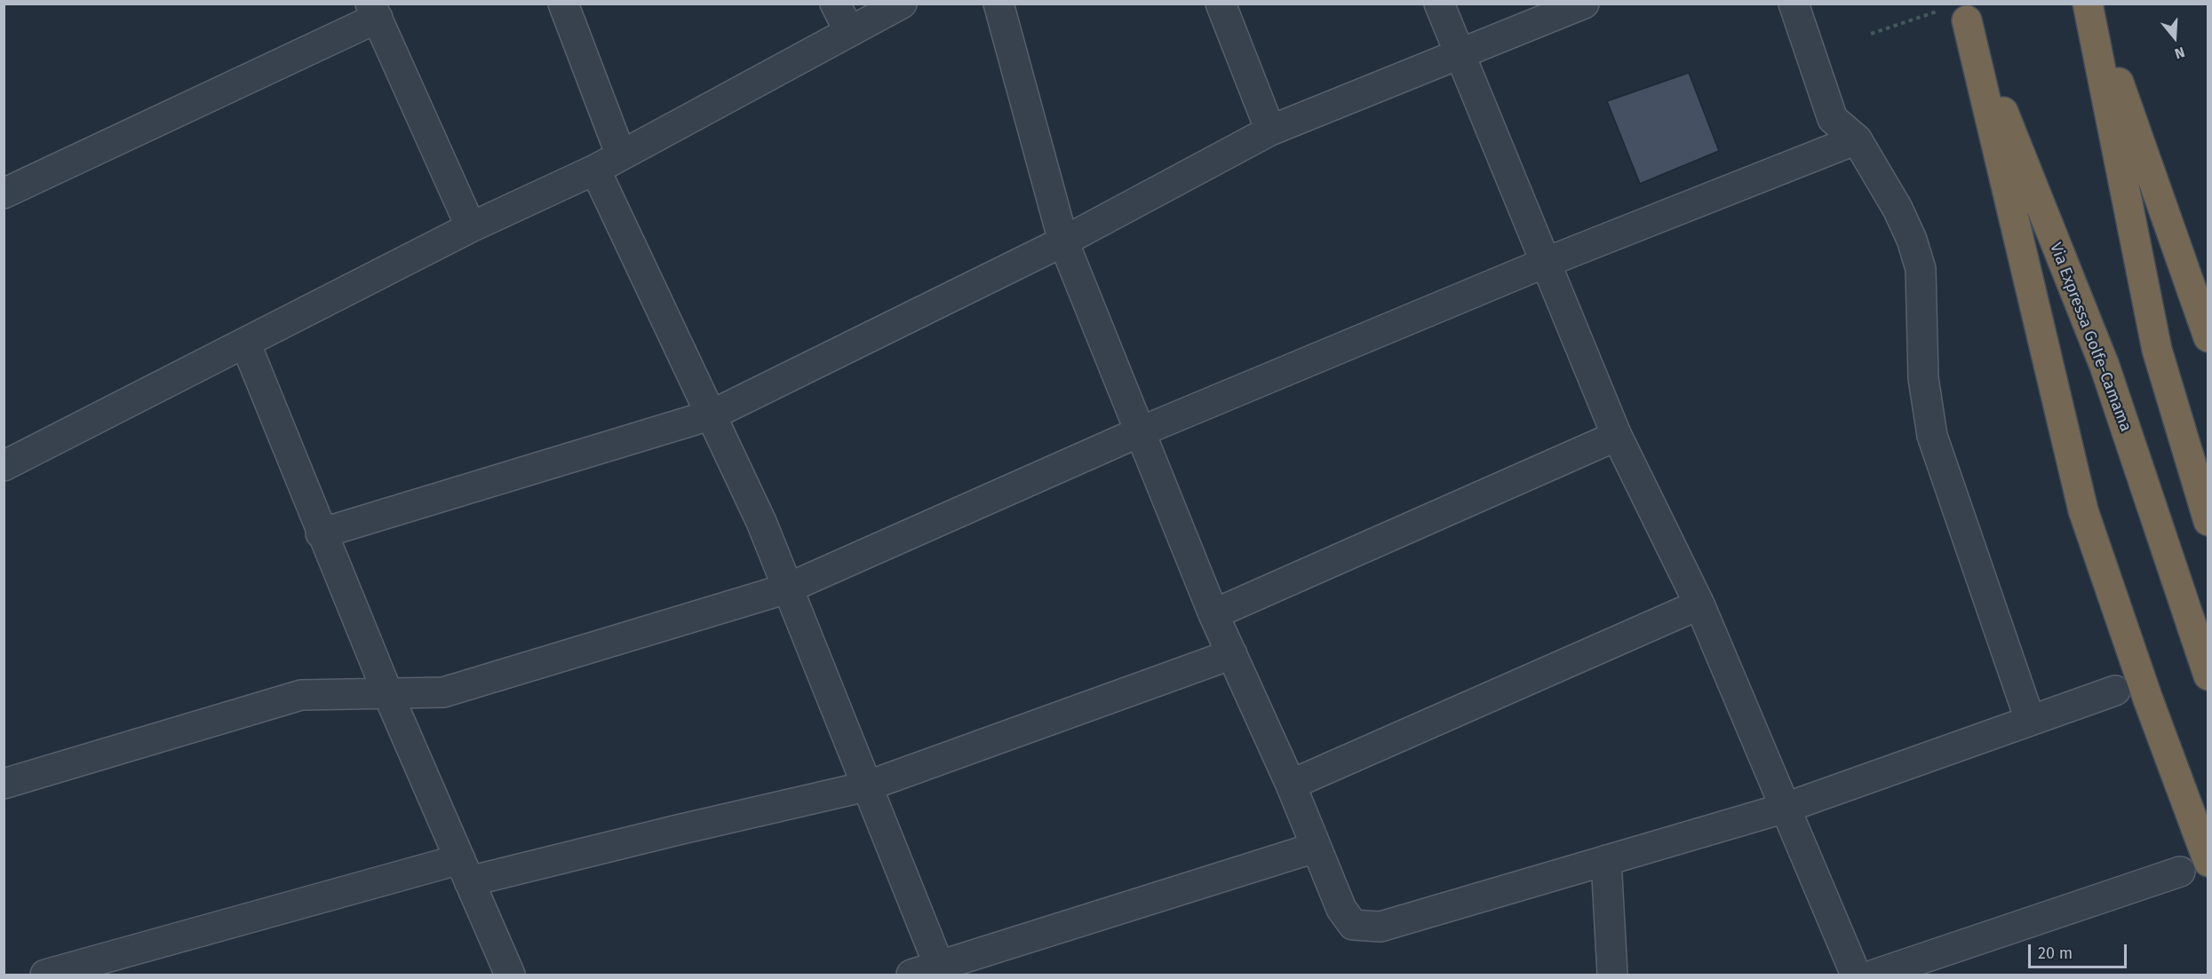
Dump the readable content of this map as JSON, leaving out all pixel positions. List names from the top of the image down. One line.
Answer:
{"streets":{"highway":["Via Expressa Golfe-Camama"]},"scale_bar":"20 m","north":"bottom"}
